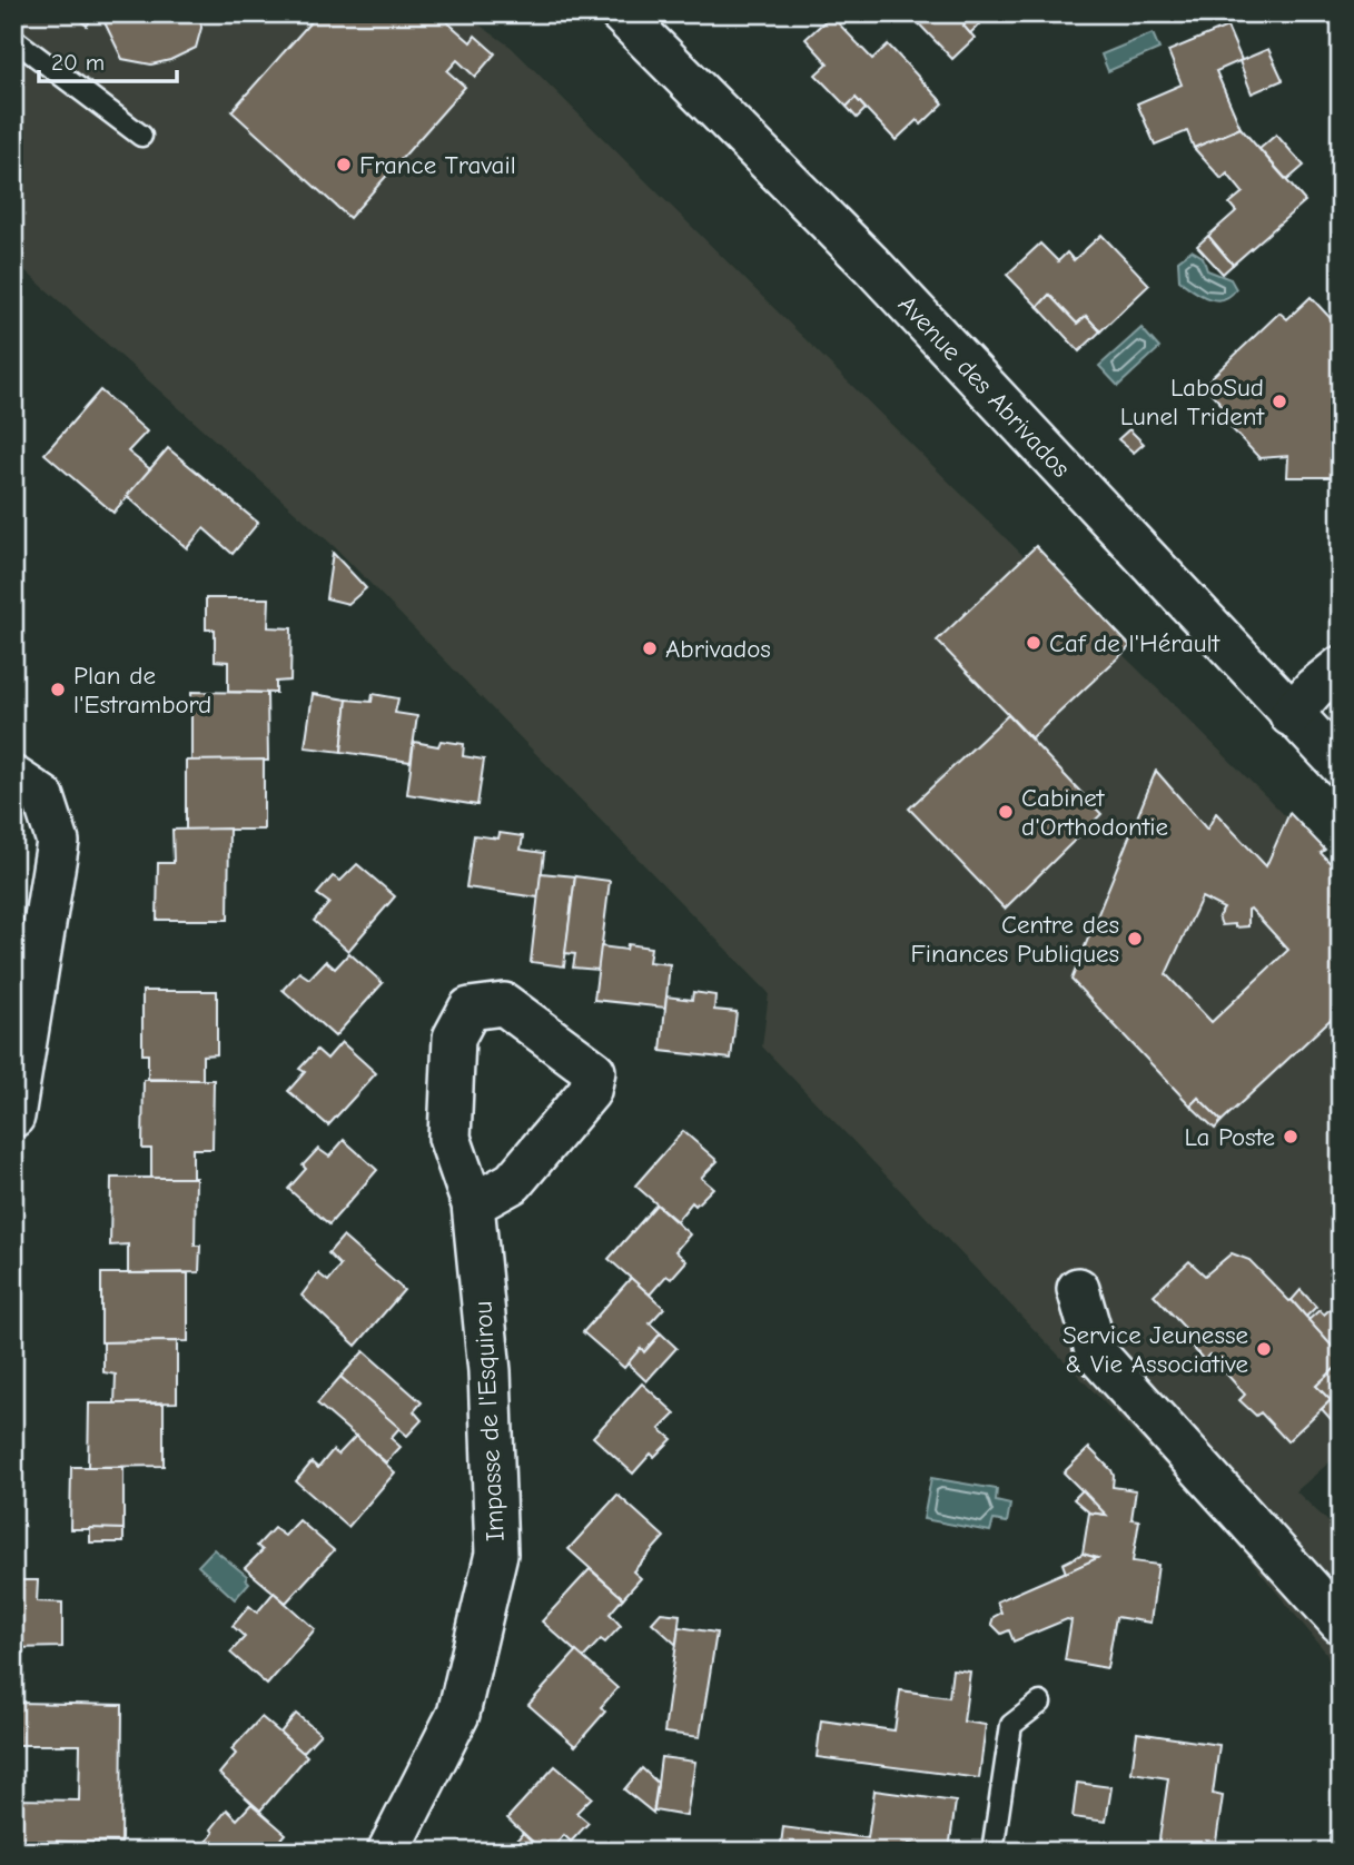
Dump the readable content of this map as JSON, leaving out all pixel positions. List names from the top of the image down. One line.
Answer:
{"streets":{"street":["Avenue des Abrivados","Impasse de l'Esquirou"]},"places":["France Travail","LaboSud Lunel Trident","Caf de l'Hérault","Abrivados","Plan de l'Estrambord","Cabinet d'Orthodontie","Centre des Finances Publiques","La Poste","Service Jeunesse & Vie Associative"],"scale_bar":"20 m"}
